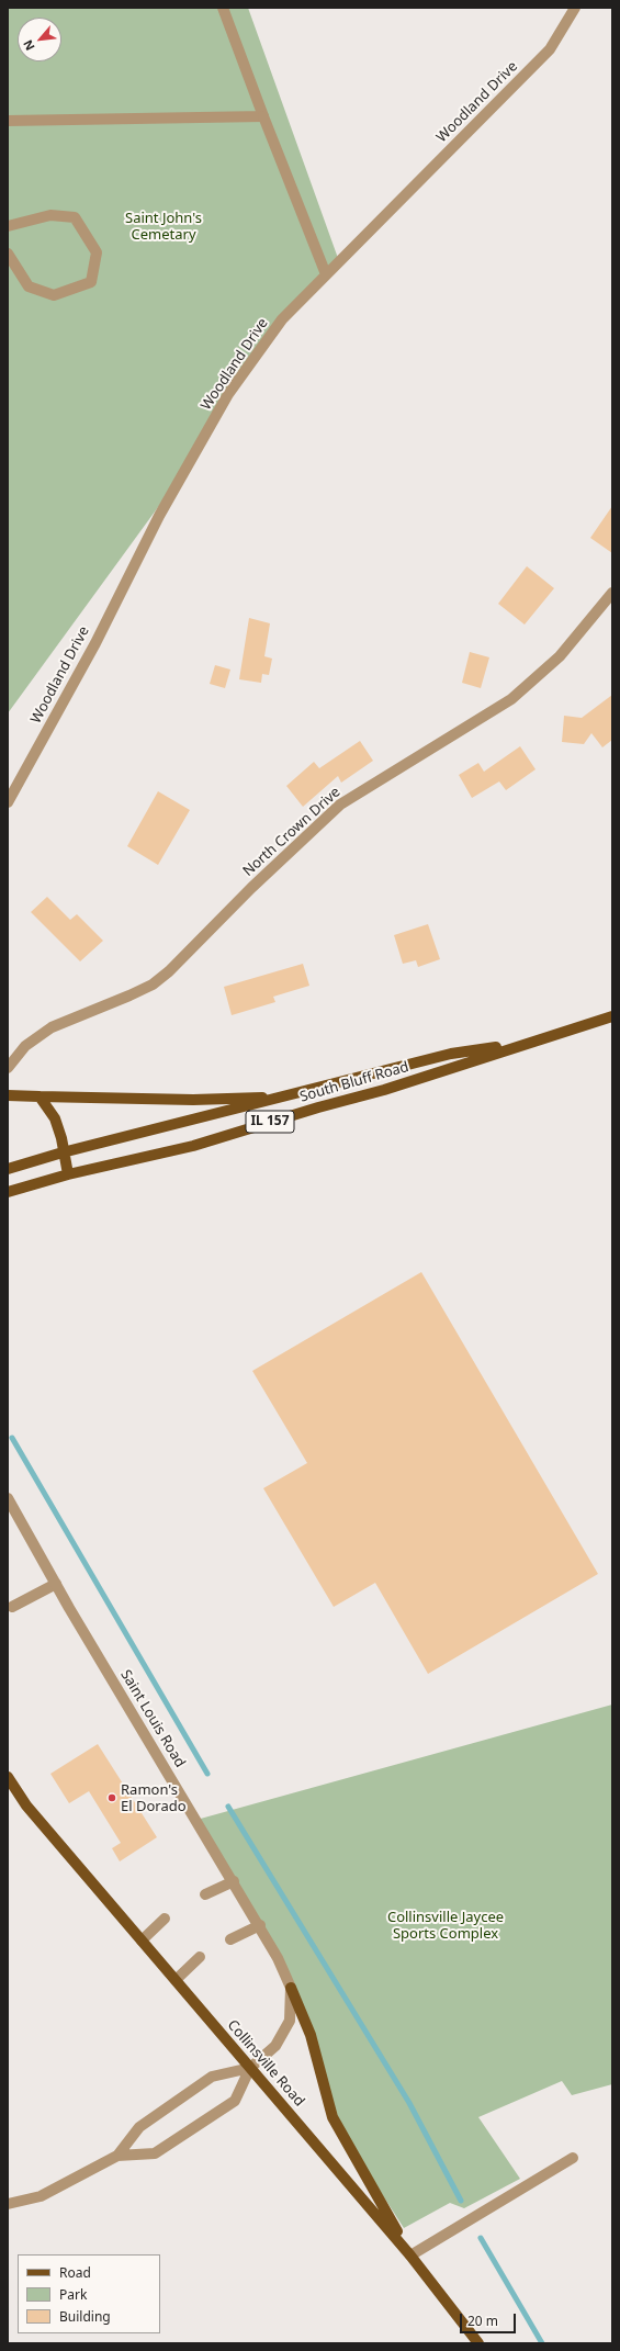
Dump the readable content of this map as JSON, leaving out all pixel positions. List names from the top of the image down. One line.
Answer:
{"streets":{"main road":["South Bluff Road","IL 157","Collinsville Road"],"street":["Woodland Drive","North Crown Drive","Saint Louis Road"]},"crossings":[["Saint Louis Road","Collinsville Road"]],"parks":["Saint John's Cemetary","Collinsville Jaycee Sports Complex"],"places":["Ramon's El Dorado"],"legend":["Road","Park","Building"],"scale_bar":"20 m","north":"bottom left"}
